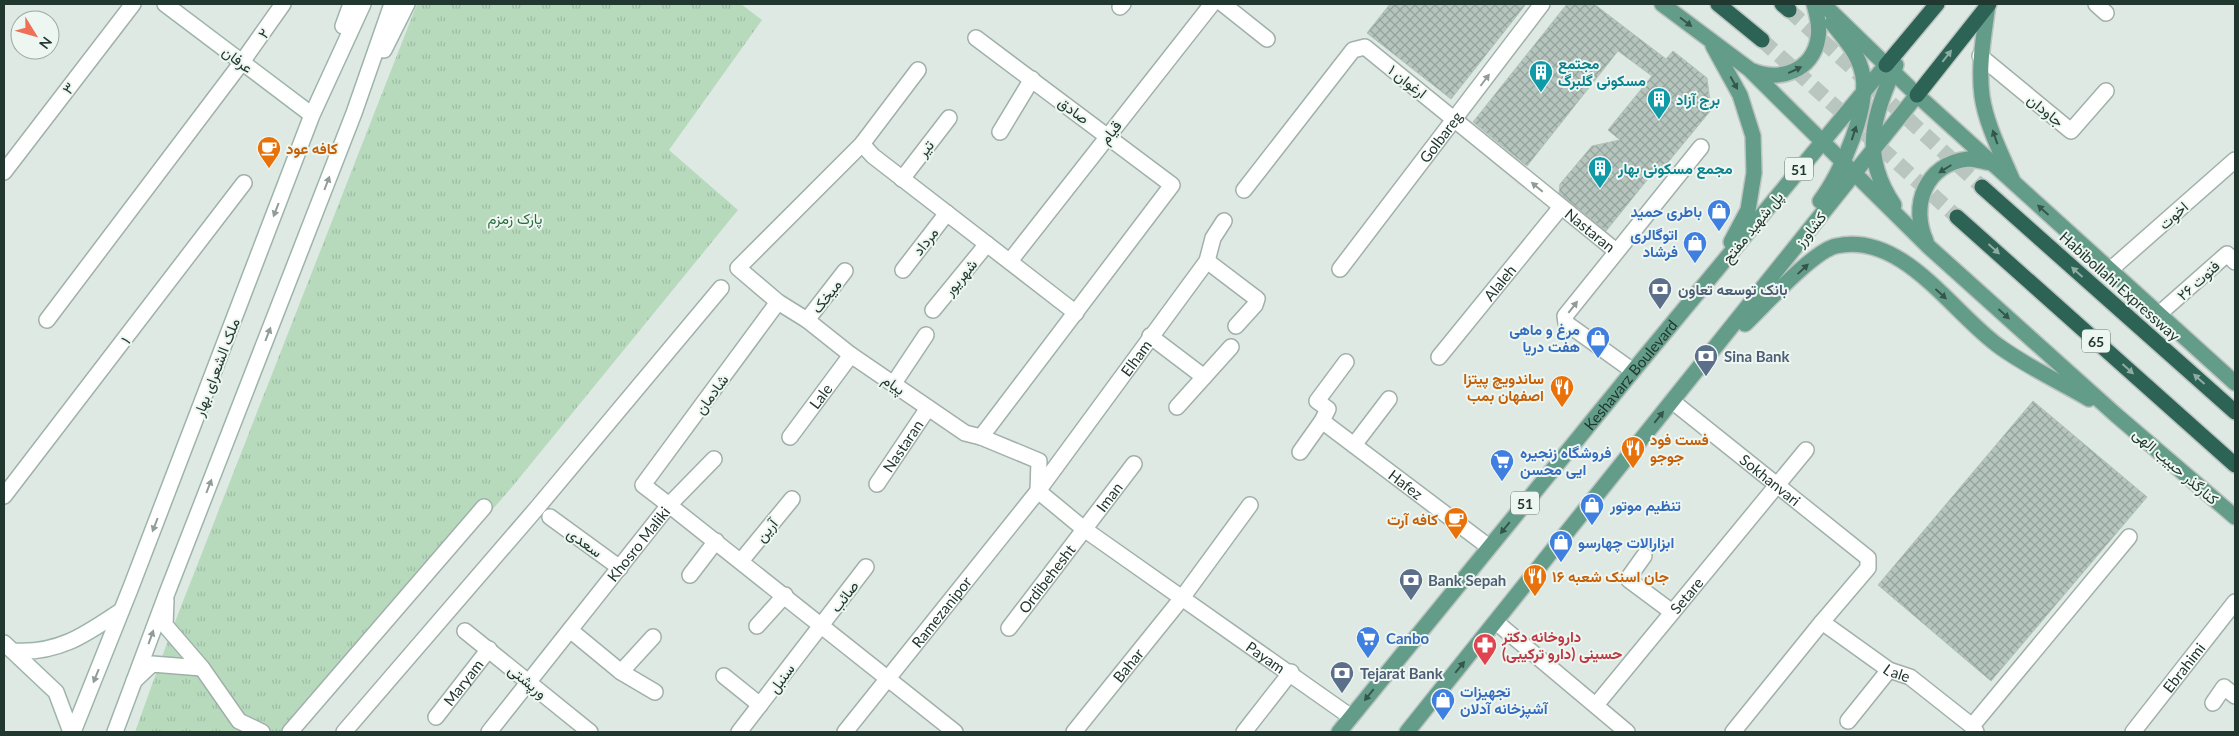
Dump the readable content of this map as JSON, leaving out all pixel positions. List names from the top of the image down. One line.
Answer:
{"streets":{"highway":["51","Habibollahi Expressway","65"],"main road":["پل شهید مفتح","کشاورز","Keshavarz Boulevard","کنارگذر حبیب الهی"],"street":["۲","عرفان","ارغوان ۱","۳","صادق","جاودان","قیام","Golbareg","تیر","اخوت","Nastaran","مرداد","شهریور","فتوت ۲۶","Alaleh","میخک","۱","Elham","ملک الشعرای بهار","پیام","شادمان","Lale","Sokhanvari","Hafez","Iman","آرین","سعدی","Khosro Maliki","Ordibehesht","Setare","صائب","Ramezanipor","Payam","Bahar","Ebrahimi","سنبل","ورپشتی","Maryam"]},"crossings":[["۲","عرفان"],["عرفان","ملک الشعرای بهار"],["ارغوان ۱","Golbareg"],["ارغوان ۱","Nastaran"],["صادق","قیام"],["Golbareg","Nastaran"],["51","پل شهید مفتح"],["پل شهید مفتح","Keshavarz Boulevard"],["Nastaran","Alaleh"],["Nastaran","Keshavarz Boulevard"],["Nastaran","پیام"],["میخک","پیام"],["Elham","پیام"],["Elham","Ramezanipor"],["Elham","Payam"],["Keshavarz Boulevard","Hafez"],["Keshavarz Boulevard","Payam"],["پیام","شادمان"],["پیام","Lale"],["پیام","Ramezanipor"],["پیام","Payam"],["شادمان","Khosro Maliki"],["Lale","Sokhanvari"],["Sokhanvari","Setare"],["Iman","Ordibehesht"],["Iman","Payam"],["آرین","Khosro Maliki"],["سعدی","Khosro Maliki"],["Khosro Maliki","صائب"],["Khosro Maliki","Ramezanipor"],["Khosro Maliki","سنبل"],["Khosro Maliki","ورپشتی"],["Ordibehesht","Payam"],["صائب","سنبل"],["Ramezanipor","Payam"],["Payam","Bahar"],["ورپشتی","Maryam"]],"one_way":["Golbareg"],"parks":["پارک زمزم"],"places":{"building":["مجتمع مسکونی گلبرگ","برج آزاد","مجمع مسکونی بهار"],"cafe":["کافه عود","کافه آرت"],"shop":["باطری حمید","اتوگالری فرشاد","مرغ و ماهی هفت دریا","تنظیم موتور","ابزارالات چهارسو","تجهیزات آشپزخانه آدلان"],"bank":["بانک توسعه تعاون","Sina Bank","Bank Sepah","Tejarat Bank"],"restaurant":["ساندویچ پیتزا اصفهان بمب","فست فود جوجو","جان اسنک شعبه ۱۶"],"supermarket":["فروشگاه زنجیره ایی محسن","Canbo"],"pharmacy":["داروخانه دکتر حسینی (دارو ترکیبی)"]},"north":"bottom right"}
